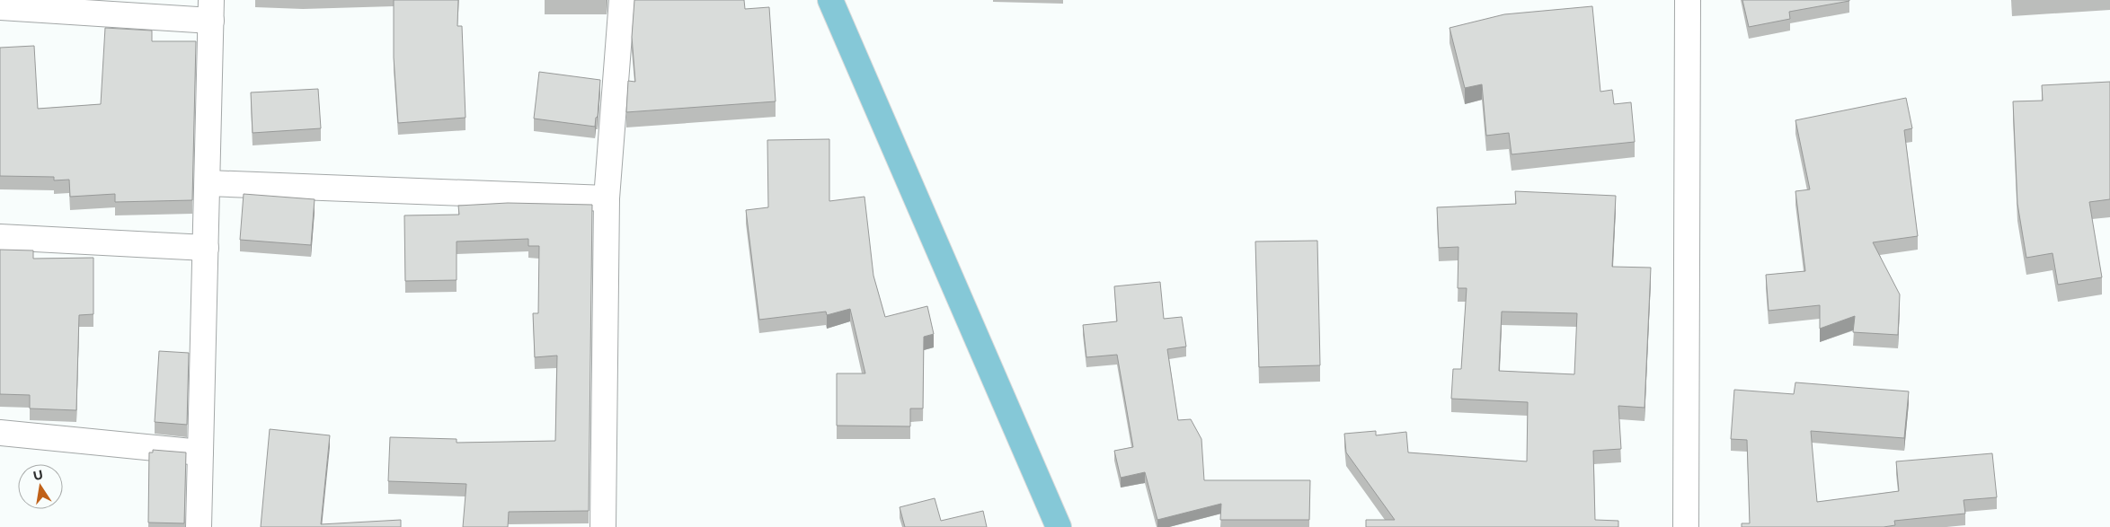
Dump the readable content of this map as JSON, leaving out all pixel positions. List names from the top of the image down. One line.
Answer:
{"north":"top"}
